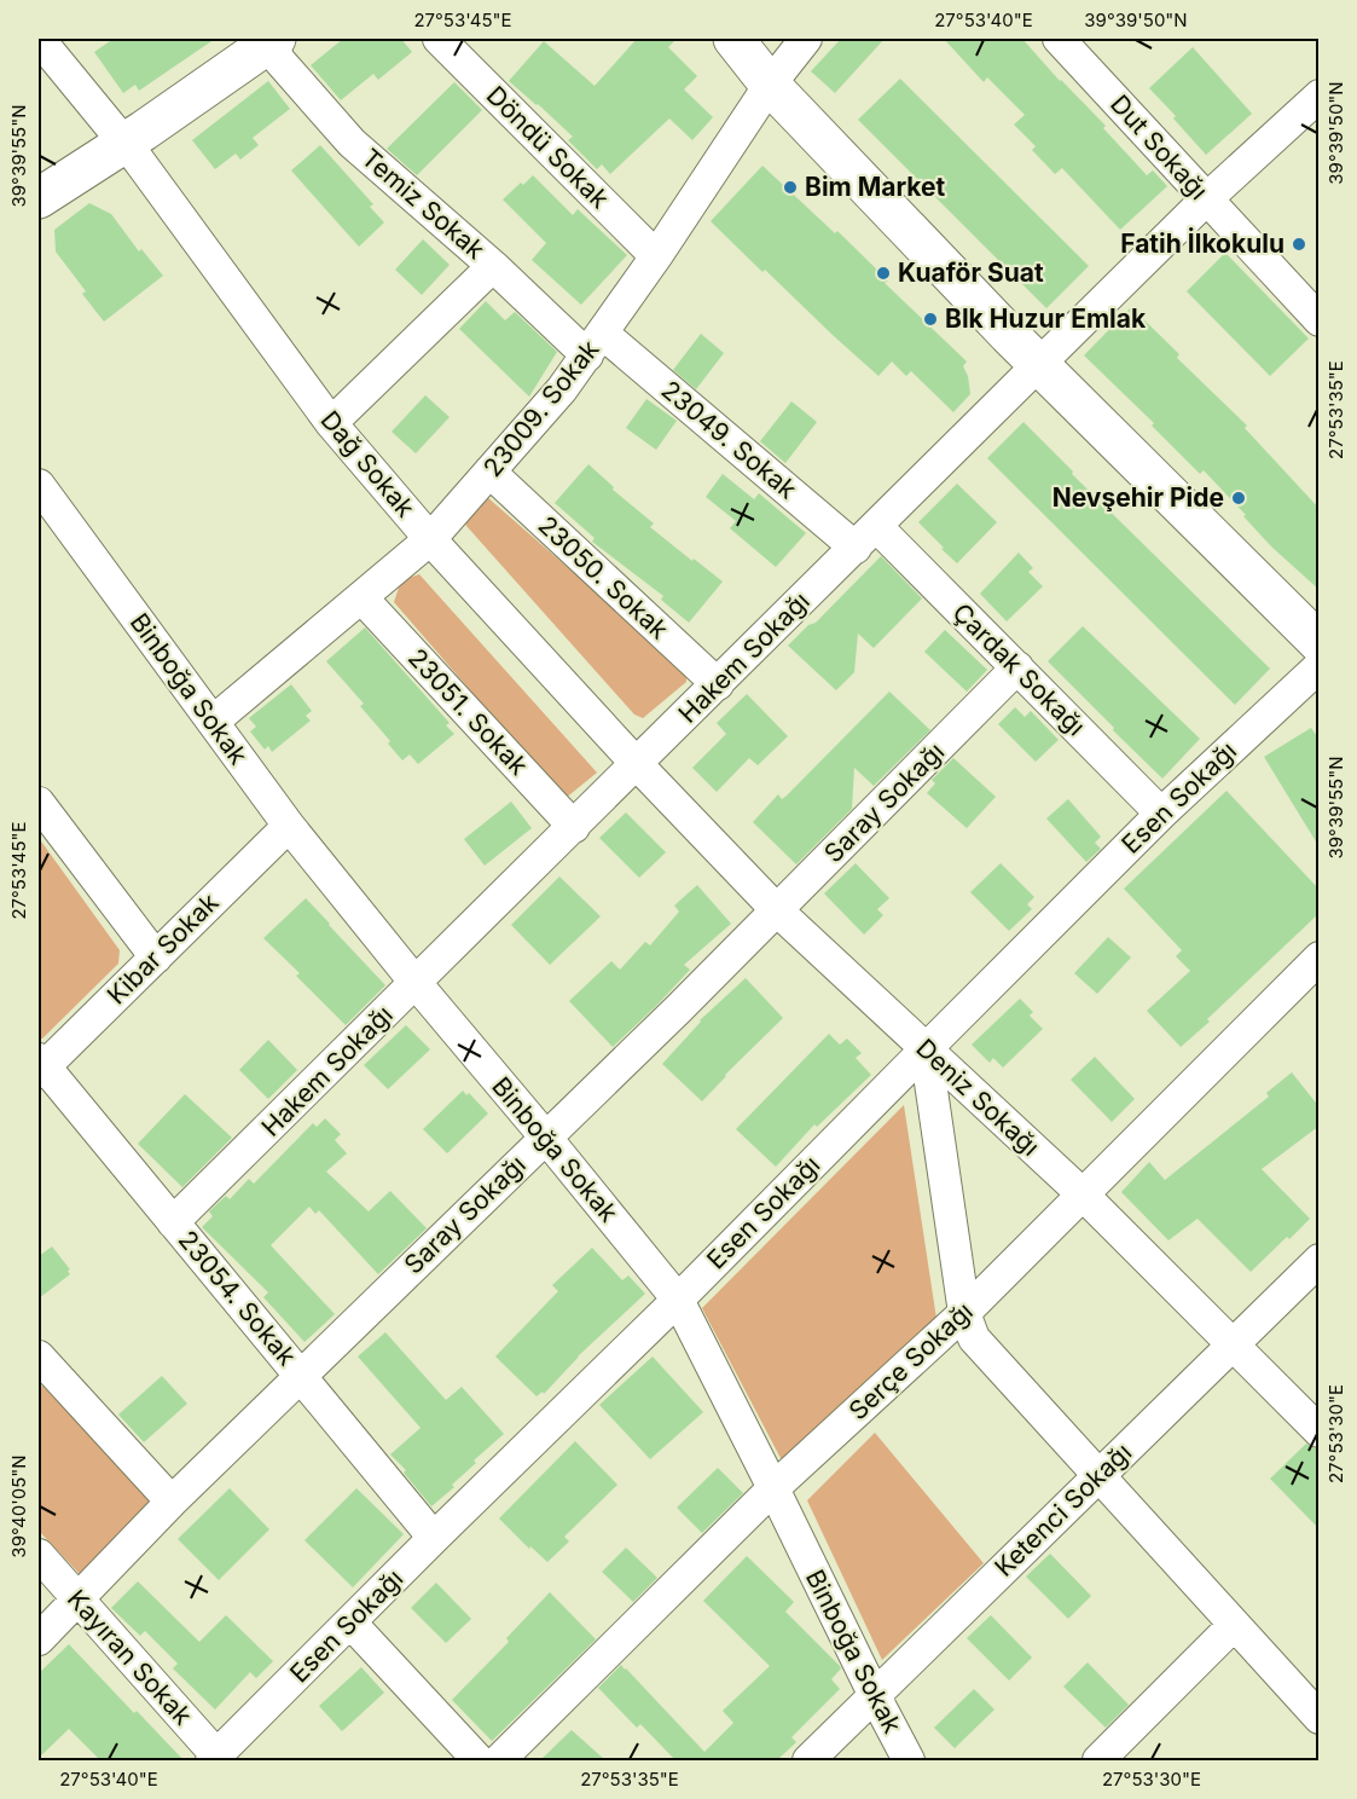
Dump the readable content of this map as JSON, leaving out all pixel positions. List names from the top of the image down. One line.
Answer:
{"streets":{"street":["Döndü Sokak","Dut Sokağı","Temiz Sokak","23009. Sokak","23049. Sokak","Dağ Sokak","23050. Sokak","Hakem Sokağı","Çardak Sokağı","Binboğa Sokak","23051. Sokak","Esen Sokağı","Saray Sokağı","Kibar Sokak","Deniz Sokağı","23054. Sokak","Serçe Sokağı","Ketenci Sokağı","Kayıran Sokak"]},"crossings":[["Döndü Sokak","23009. Sokak"],["Dut Sokağı","Hakem Sokağı"],["Temiz Sokak","23009. Sokak"],["Temiz Sokak","23049. Sokak"],["23009. Sokak","23049. Sokak"],["23009. Sokak","Dağ Sokak"],["23009. Sokak","23050. Sokak"],["23009. Sokak","Binboğa Sokak"],["23009. Sokak","23051. Sokak"],["23049. Sokak","Hakem Sokağı"],["23049. Sokak","Çardak Sokağı"],["Dağ Sokak","Hakem Sokağı"],["Dağ Sokak","Deniz Sokağı"],["23050. Sokak","Hakem Sokağı"],["Hakem Sokağı","Çardak Sokağı"],["Hakem Sokağı","Binboğa Sokak"],["Hakem Sokağı","23051. Sokak"],["Hakem Sokağı","Deniz Sokağı"],["Hakem Sokağı","23054. Sokak"],["Çardak Sokağı","Esen Sokağı"],["Çardak Sokağı","Saray Sokağı"],["Binboğa Sokak","Esen Sokağı"],["Binboğa Sokak","Saray Sokağı"],["Binboğa Sokak","Kibar Sokak"],["Binboğa Sokak","Serçe Sokağı"],["Binboğa Sokak","Ketenci Sokağı"],["Esen Sokağı","Deniz Sokağı"],["Esen Sokağı","23054. Sokak"],["Esen Sokağı","Kayıran Sokak"],["Saray Sokağı","Deniz Sokağı"],["Saray Sokağı","23054. Sokak"],["Saray Sokağı","Kayıran Sokak"],["Kibar Sokak","23054. Sokak"],["Deniz Sokağı","Serçe Sokağı"],["Deniz Sokağı","Ketenci Sokağı"]],"places":["Bim Market","Fatih İlkokulu","Kuaför Suat","Blk Huzur Emlak","Nevşehir Pide"],"coordinates":["27°53'45\"E","27°53'40\"E","39°39'50\"N","39°39'55\"N","27°53'35\"E","27°53'30\"E","39°40'05\"N"]}
